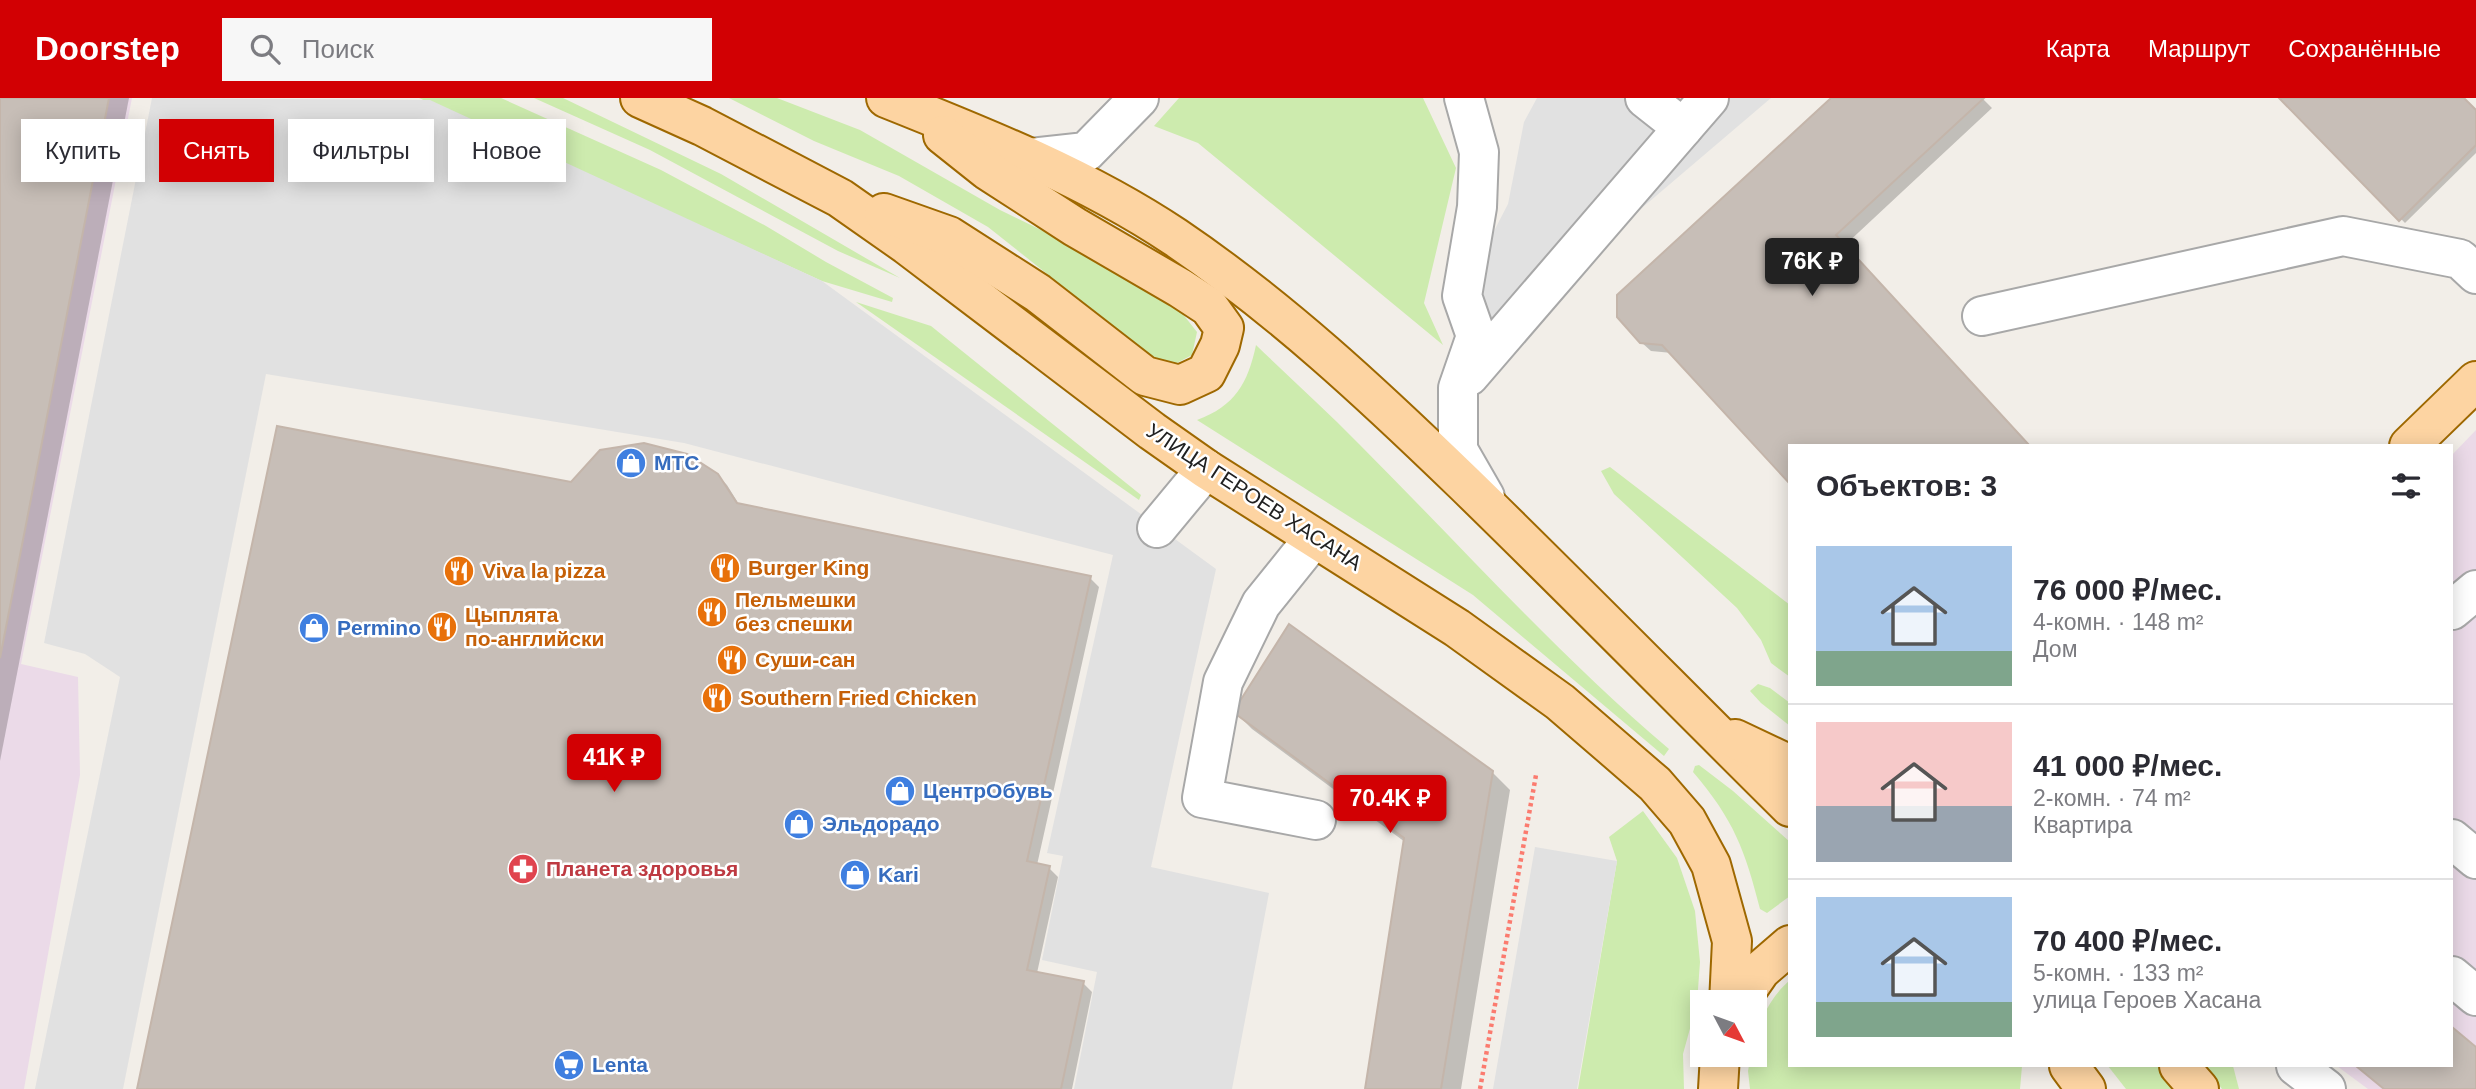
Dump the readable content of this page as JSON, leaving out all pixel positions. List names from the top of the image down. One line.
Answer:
{"streets":{"main road":["УЛИЦА ГЕРОЕВ ХАСАНА"]},"places":{"shop":["МТС","Permino","ЦентрОбувь","Эльдорадо","Kari"],"restaurant":["Burger King","Viva la pizza","Пельмешки без спешки","Цыплята по-английски","Суши-сан","Southern Fried Chicken"],"pharmacy":["Планета здоровья"],"supermarket":["Lenta"]},"north":"bottom right","page":{"header":"Doorstep","search":"Поиск","nav":["Карта","Маршрут","Сохранённые"],"chip":["Купить","Снять","Фильтры","Новое"],"price":["76K ₽","41K ₽","70.4K ₽"],"heading":"Объектов: 3","list":[{"name":"76 000 ₽/мес.","note":"4-комн. · 148 m² · Дом"},{"name":"41 000 ₽/мес.","note":"2-комн. · 74 m² · Квартира"},{"name":"70 400 ₽/мес.","note":"5-комн. · 133 m² · улица Героев Хасана"}]}}
